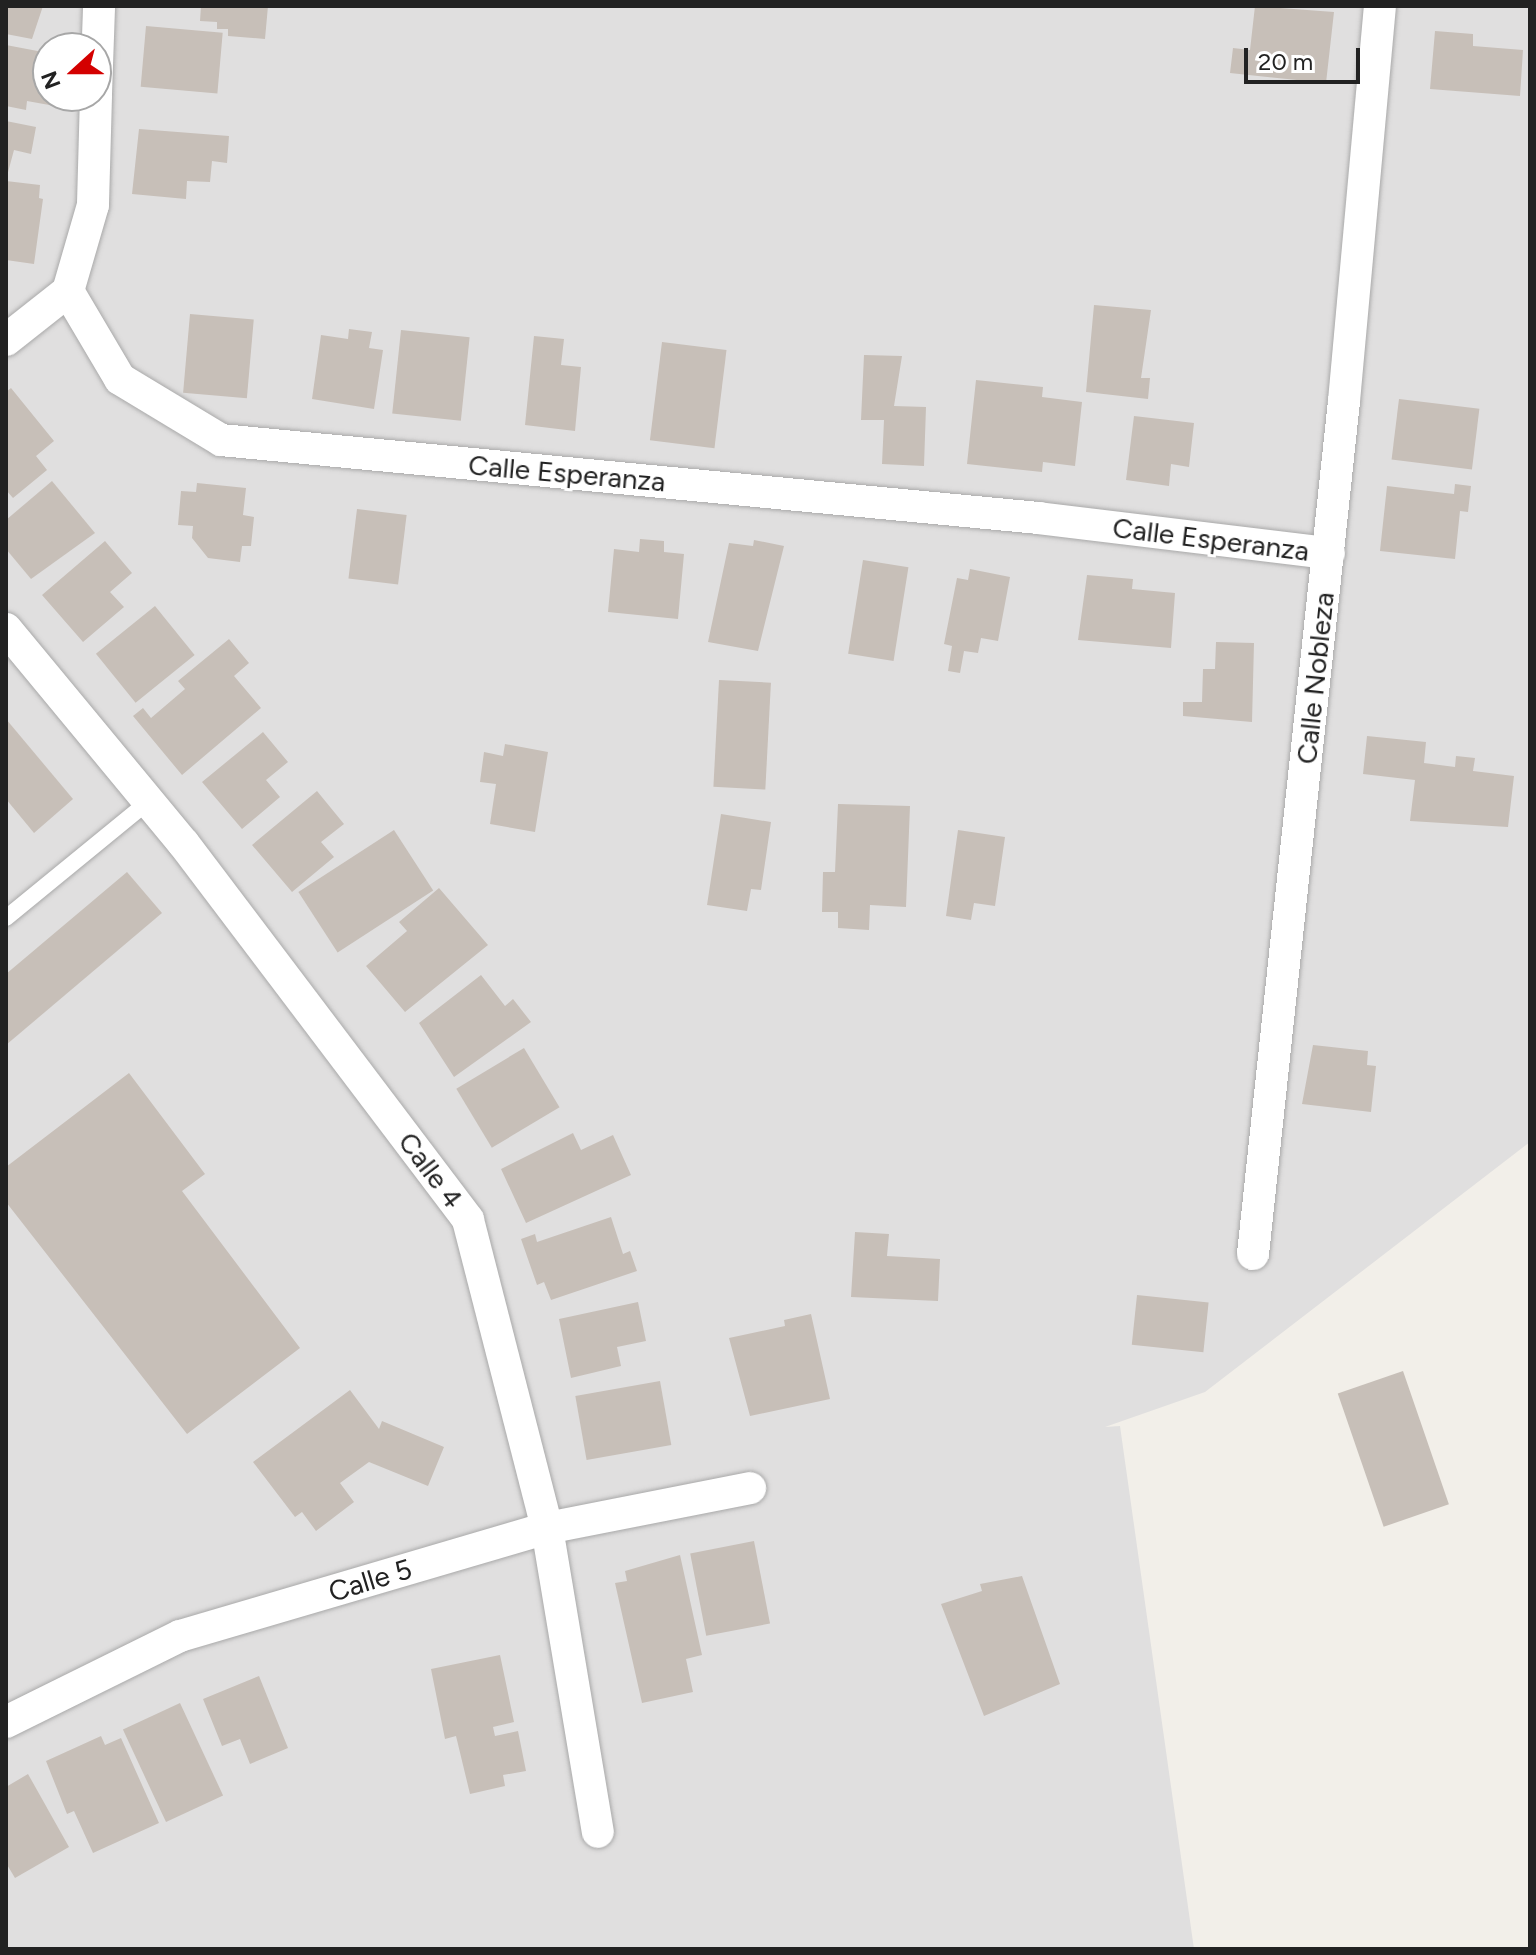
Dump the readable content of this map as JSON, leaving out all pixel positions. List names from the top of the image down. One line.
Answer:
{"streets":{"street":["Calle Esperanza","Calle Nobleza","Calle 4","Calle 5"]},"crossings":[["Calle Esperanza","Calle Nobleza"],["Calle 4","Calle 5"]],"scale_bar":"20 m","north":"left"}
